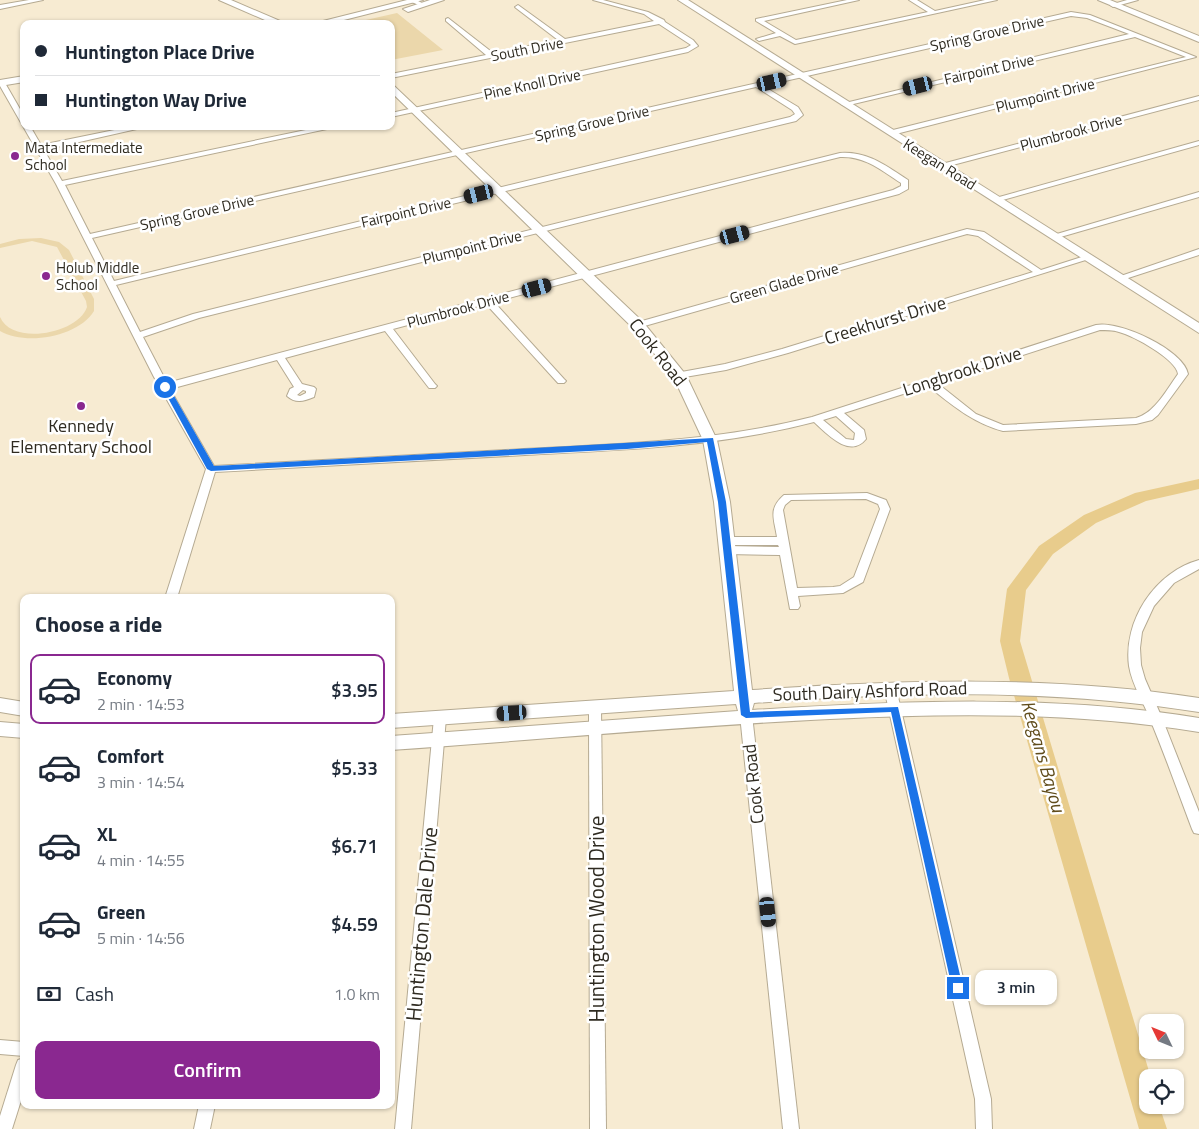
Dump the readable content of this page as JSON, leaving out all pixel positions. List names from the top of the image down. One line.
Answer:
{"streets":{"street":["Spring Grove Drive","South Drive","Fairpoint Drive","Pine Knoll Drive","Plumpoint Drive","Plumbrook Drive","Keegan Road","Green Glade Drive","Creekhurst Drive","Cook Road","Longbrook Drive","South Dairy Ashford Road","Huntington Wood Drive","Huntington Dale Drive"]},"crossings":[["Spring Grove Drive","Fairpoint Drive"],["Spring Grove Drive","Plumpoint Drive"],["Spring Grove Drive","Keegan Road"],["Spring Grove Drive","Cook Road"],["South Drive","Pine Knoll Drive"],["Fairpoint Drive","Keegan Road"],["Fairpoint Drive","Cook Road"],["Pine Knoll Drive","Cook Road"],["Plumpoint Drive","Plumbrook Drive"],["Plumpoint Drive","Keegan Road"],["Plumpoint Drive","Cook Road"],["Plumbrook Drive","Keegan Road"],["Plumbrook Drive","Cook Road"],["Keegan Road","Creekhurst Drive"],["Green Glade Drive","Creekhurst Drive"],["Green Glade Drive","Cook Road"],["Creekhurst Drive","Cook Road"],["Cook Road","Longbrook Drive"],["Cook Road","South Dairy Ashford Road"],["South Dairy Ashford Road","Huntington Wood Drive"],["South Dairy Ashford Road","Huntington Dale Drive"]],"water":["Keegans Bayou"],"places":["Mata Intermediate School","Holub Middle School","Kennedy Elementary School"],"north":"top left","page":{"banner":["Huntington Place Drive","Huntington Way Drive"],"heading":"Choose a ride","list":[{"name":"Economy","note":"2 min · 14:53","value":"$3.95"},{"name":"Comfort","note":"3 min · 14:54","value":"$5.33"},{"name":"XL","note":"4 min · 14:55","value":"$6.71"},{"name":"Green","note":"5 min · 14:56","value":"$4.59"}],"pay":["Cash","1.0 km"],"bubble":"3 min","buttons":"Confirm"}}
